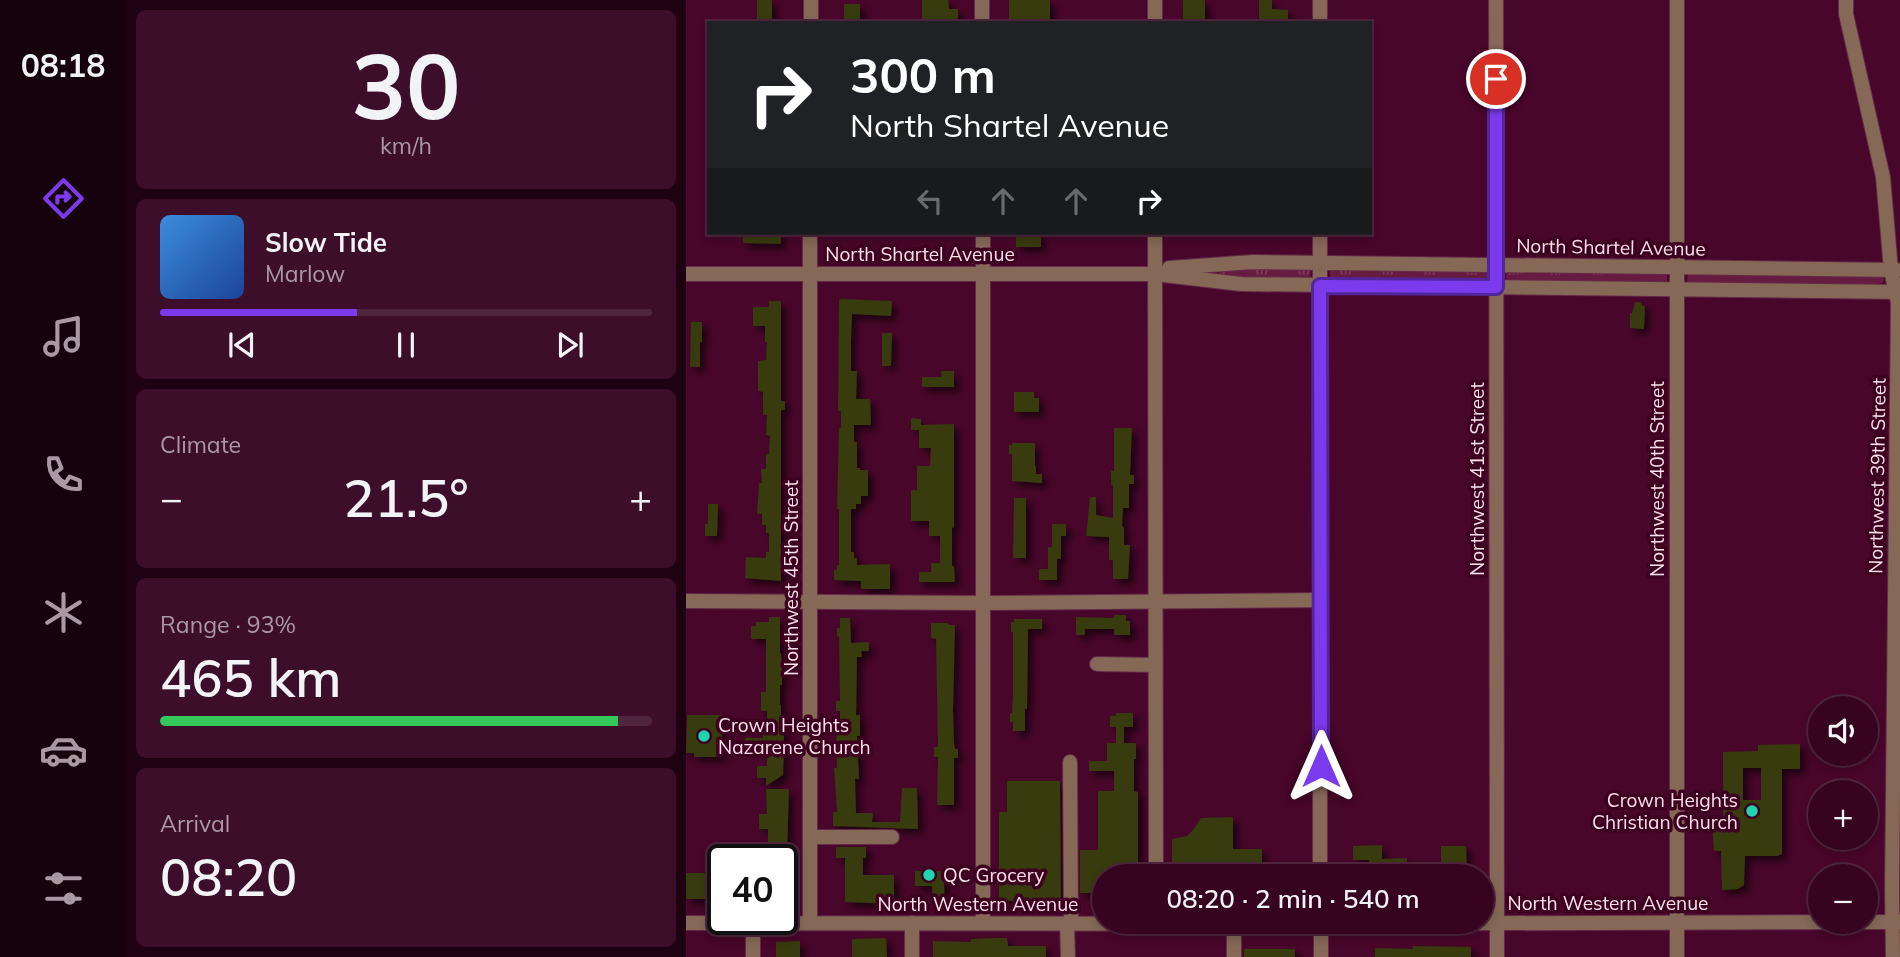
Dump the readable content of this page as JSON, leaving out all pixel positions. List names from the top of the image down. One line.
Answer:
{"streets":{"street":["North Shartel Avenue","Northwest 39th Street","Northwest 41st Street","Northwest 40th Street","Northwest 45th Street","North Western Avenue"]},"crossings":[["North Shartel Avenue","Northwest 39th Street"],["North Shartel Avenue","Northwest 41st Street"],["North Shartel Avenue","Northwest 40th Street"],["North Shartel Avenue","Northwest 45th Street"],["Northwest 39th Street","North Western Avenue"],["Northwest 41st Street","North Western Avenue"],["Northwest 40th Street","North Western Avenue"],["Northwest 45th Street","North Western Avenue"]],"places":["Crown Heights Nazarene Church","Crown Heights Christian Church","QC Grocery"],"page":{"tabs":"08:18","tile":[["30","km/h"],"Climate",["Range · 93%","465 km"],["Arrival","08:20"]],"turn":["300 m","North Shartel Avenue"],"song":["Slow Tide","Marlow"],"heat":["−","21.5°","+"],"map_buttons":["+","−"],"limit":"40","trip":"08:20 · 2 min · 540 m"}}
